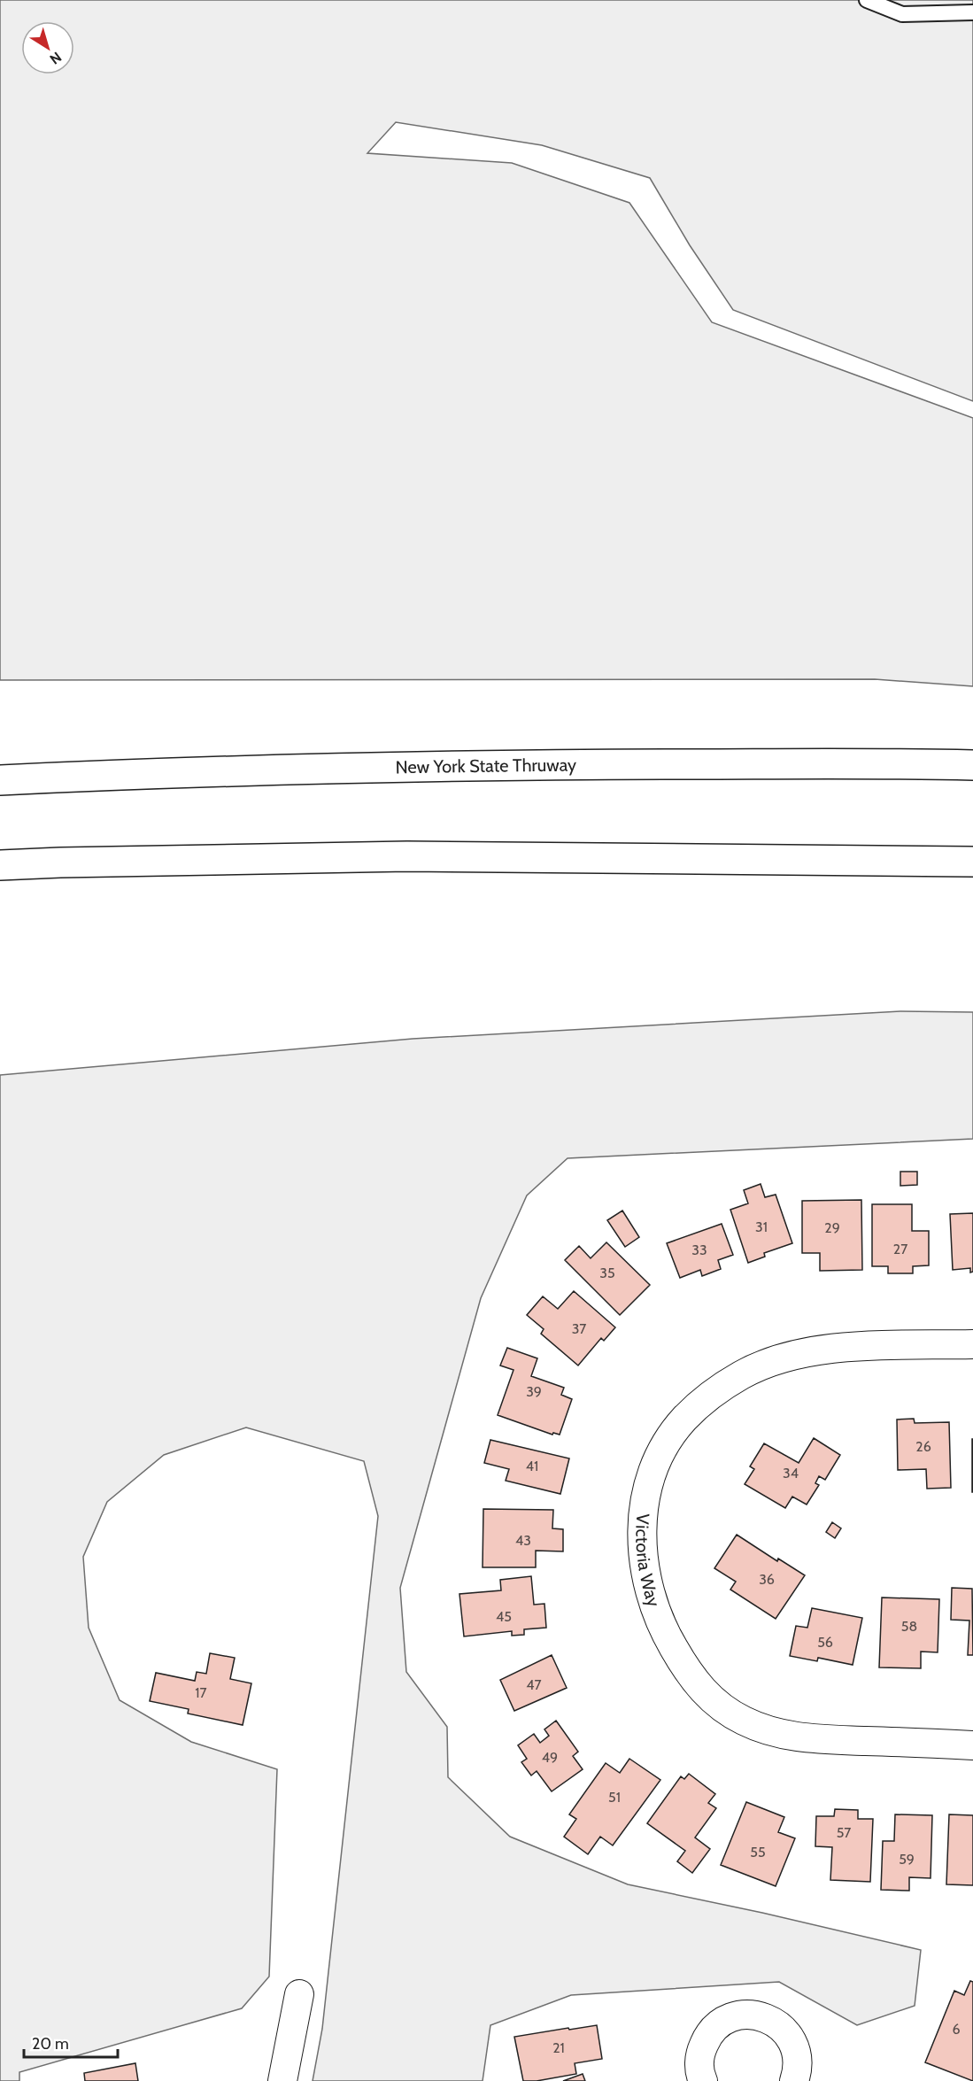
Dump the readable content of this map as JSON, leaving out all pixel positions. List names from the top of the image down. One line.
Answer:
{"streets":{"highway":["New York State Thruway"],"street":["Victoria Way"]},"house_numbers":["31","29","27","33","35","37","39","26","41","34","43","36","45","58","56","47","17","49","51","57","55","59","6","21"],"scale_bar":"20 m","north":"bottom right"}
